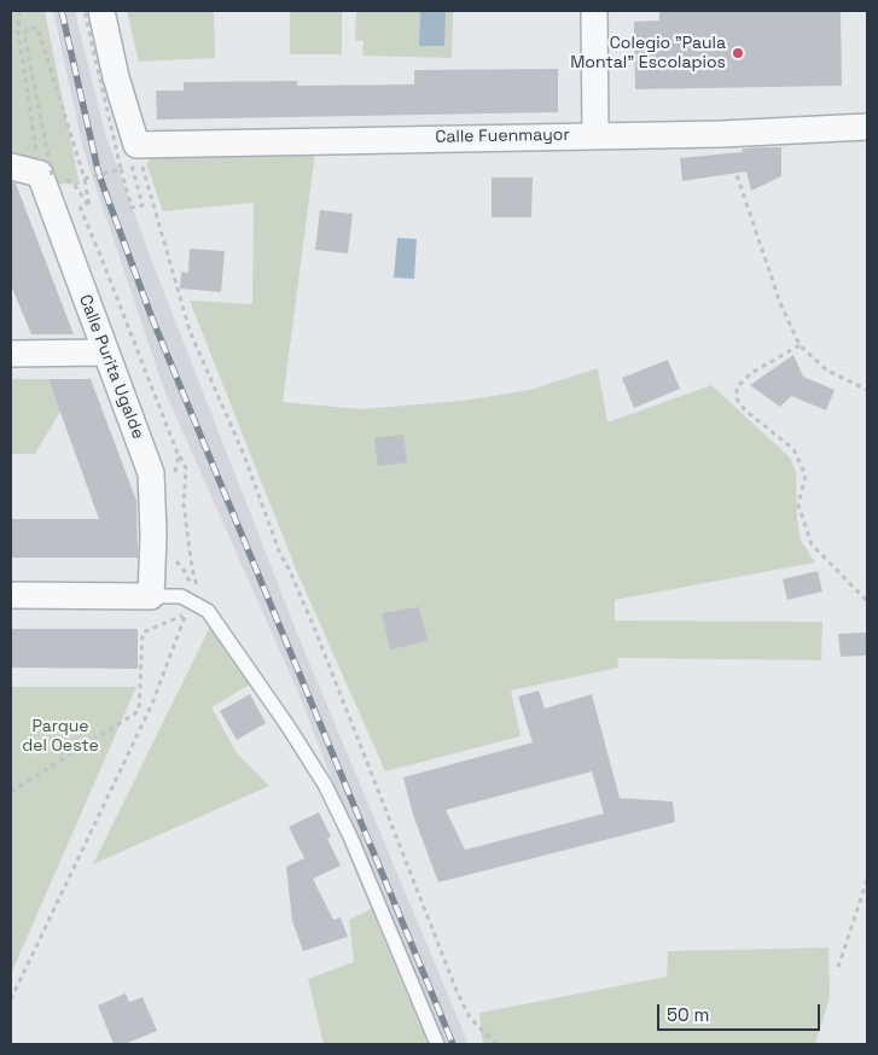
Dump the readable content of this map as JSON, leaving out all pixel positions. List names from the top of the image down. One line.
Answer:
{"streets":{"street":["Calle Fuenmayor","Calle Purita Ugalde"]},"parks":["Parque del Oeste"],"places":["Colegio \"Paula Montal\" Escolapios"],"scale_bar":"50 m"}
